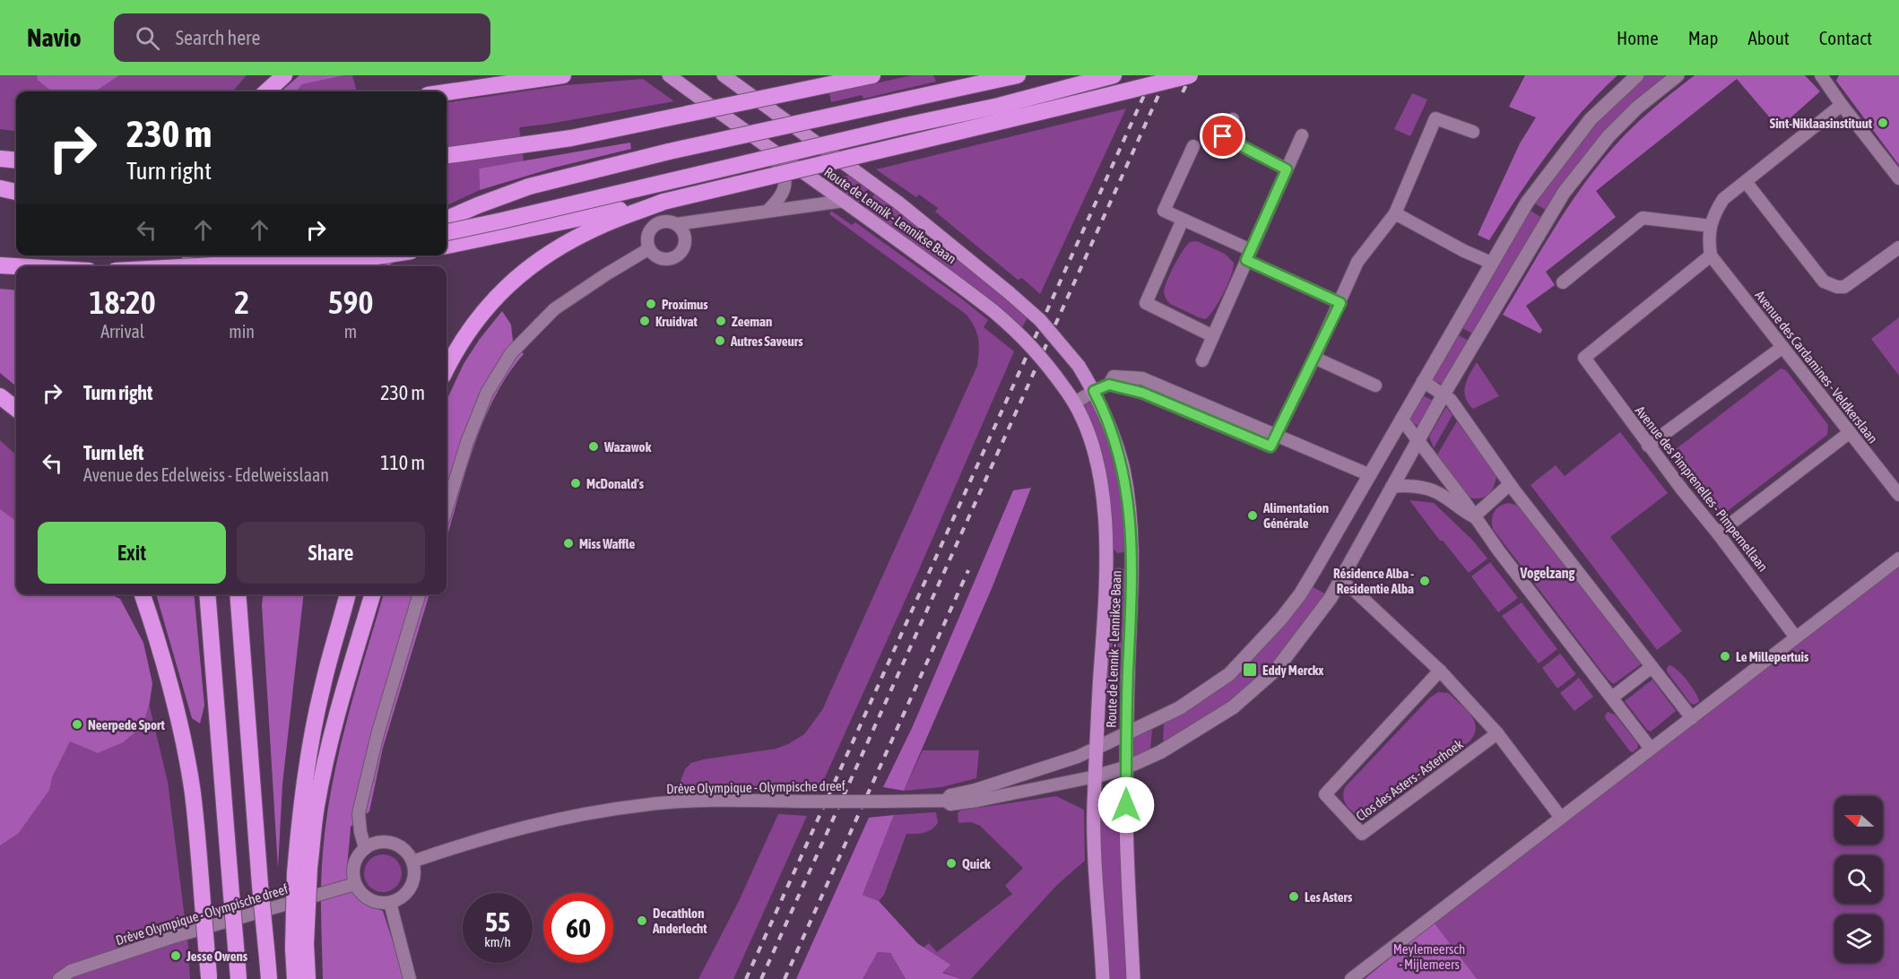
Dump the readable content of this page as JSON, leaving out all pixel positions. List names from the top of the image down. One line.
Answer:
{"streets":{"main road":["Route de Lennik - Lennikse Baan"],"street":["Avenue des Cardamines - Veldkerslaan","Avenue des Pimprenelles - Pimpernellaan","Clos des Asters - Asterhoek","Drève Olympique - Olympische dreef"]},"crossings":[["Route de Lennik - Lennikse Baan","Drève Olympique - Olympische dreef"],["Avenue des Cardamines - Veldkerslaan","Avenue des Pimprenelles - Pimpernellaan"]],"districts":["Vogelzang"],"parks":["Meylemeersch - Mijlemeers"],"places":{"other":["Sint-Niklaasinstituut","Proximus","Kruidvat","Zeeman","Autres Saveurs","Wazawok","McDonald's","Alimentation Générale","Miss Waffle","Résidence Alba - Residentie Alba","Le Millepertuis","Neerpede Sport","Quick","Les Asters","Decathlon Anderlecht","Jesse Owens"],"transit":["Eddy Merckx"]},"north":"left","page":{"header":"Navio","search":"Search here","nav":["Home","Map","About","Contact"],"turn":["230 m","Turn right"],"eta":["18:20","Arrival","2","min","590","m"],"list":[{"name":"Turn right","value":"230 m"},{"name":"Turn left","note":"Avenue des Edelweiss - Edelweisslaan","value":"110 m"}],"buttons":["Exit","Share"],"speed":"55 km/h","limit":"60"}}
